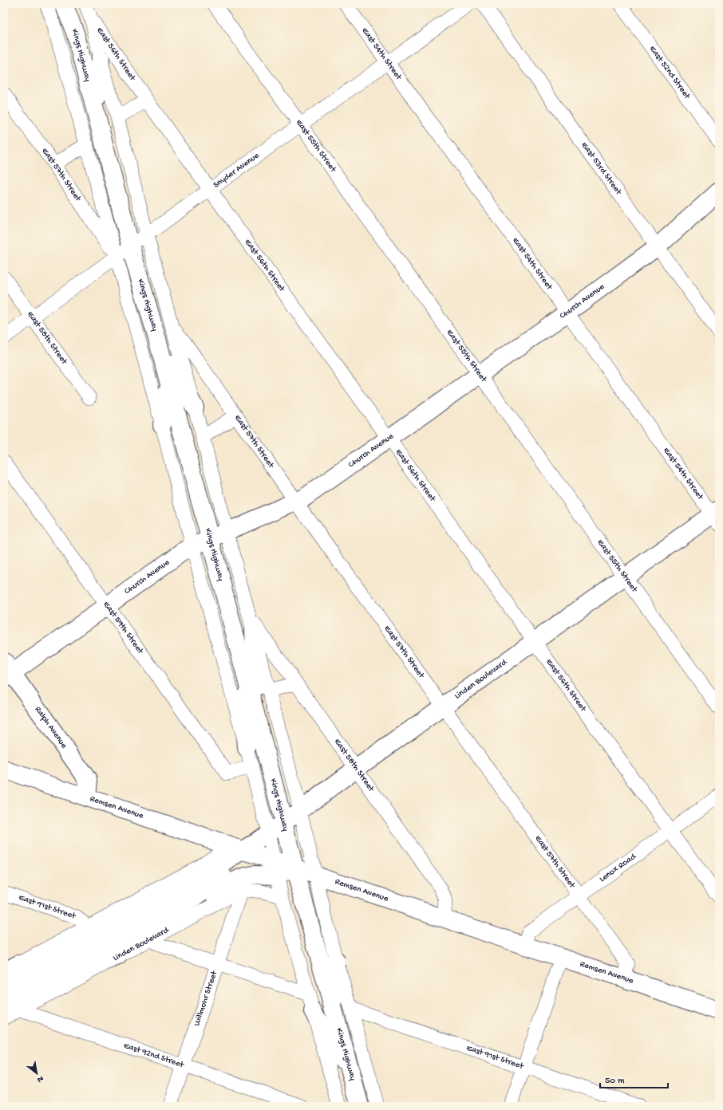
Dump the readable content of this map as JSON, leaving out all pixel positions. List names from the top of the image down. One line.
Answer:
{"streets":{"main road":["Kings Highway","Church Avenue","Linden Boulevard","Ralph Avenue","Remsen Avenue"],"street":["East 56th Street","East 54th Street","East 52nd Street","East 55th Street","East 53rd Street","Snyder Avenue","East 57th Street","East 58th Street","East 59th Street","Lenox Road","East 91st Street","Willmohr Street","East 92nd Street"]},"crossings":[["East 56th Street","Kings Highway"],["East 56th Street","Snyder Avenue"],["East 56th Street","Church Avenue"],["East 56th Street","Linden Boulevard"],["East 56th Street","Lenox Road"],["East 54th Street","Snyder Avenue"],["East 54th Street","Church Avenue"],["East 54th Street","Linden Boulevard"],["Kings Highway","Snyder Avenue"],["Kings Highway","East 57th Street"],["Kings Highway","Church Avenue"],["Kings Highway","East 58th Street"],["Kings Highway","East 59th Street"],["Kings Highway","Linden Boulevard"],["Kings Highway","Remsen Avenue"],["Kings Highway","East 91st Street"],["East 55th Street","Snyder Avenue"],["East 55th Street","Church Avenue"],["East 55th Street","Linden Boulevard"],["East 53rd Street","Church Avenue"],["Snyder Avenue","East 57th Street"],["Snyder Avenue","East 58th Street"],["East 57th Street","Church Avenue"],["East 57th Street","Linden Boulevard"],["East 57th Street","Remsen Avenue"],["East 57th Street","Lenox Road"],["Church Avenue","East 59th Street"],["Church Avenue","Ralph Avenue"],["East 58th Street","Linden Boulevard"],["East 58th Street","Remsen Avenue"],["Linden Boulevard","Remsen Avenue"],["Linden Boulevard","East 91st Street"],["Linden Boulevard","Willmohr Street"],["Linden Boulevard","East 92nd Street"],["Ralph Avenue","Remsen Avenue"],["Remsen Avenue","Lenox Road"],["Willmohr Street","East 92nd Street"]],"scale_bar":"50 m","north":"bottom right"}
